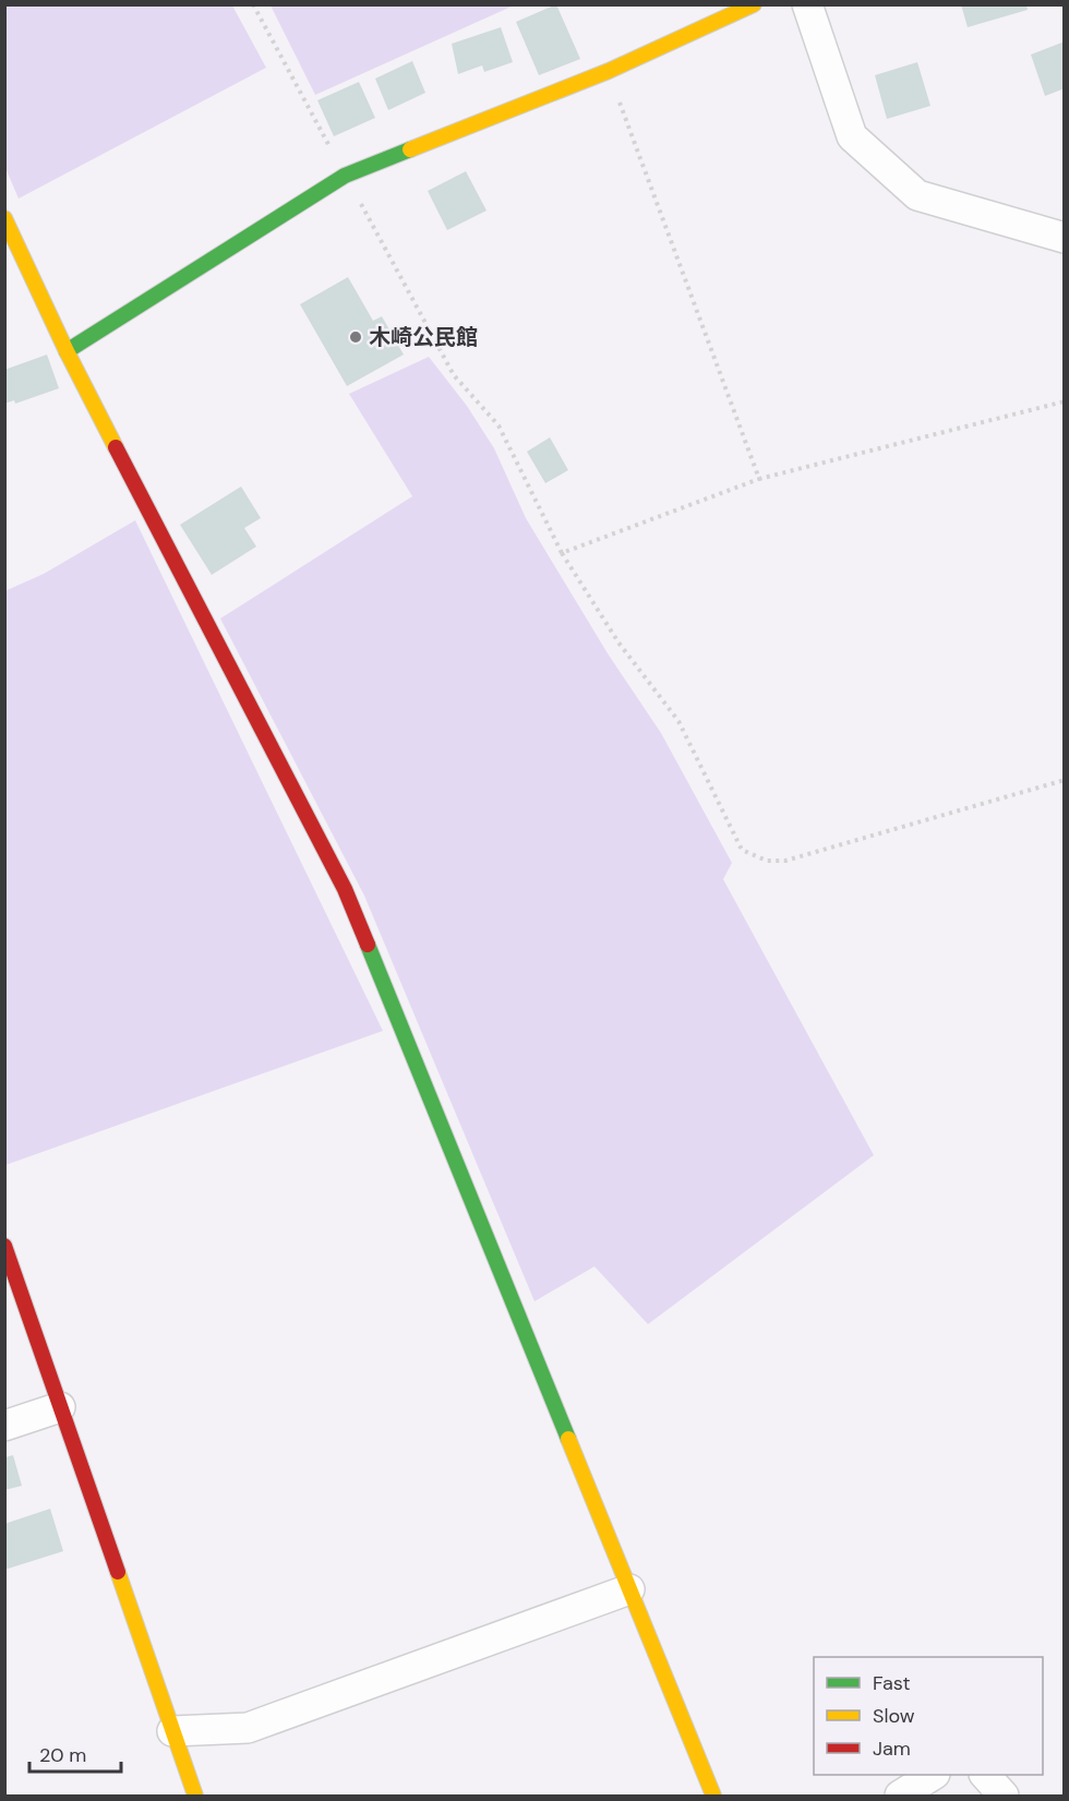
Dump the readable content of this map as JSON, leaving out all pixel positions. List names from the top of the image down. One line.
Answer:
{"places":["木崎公民館"],"legend":["Fast","Slow","Jam"],"scale_bar":"20 m"}
